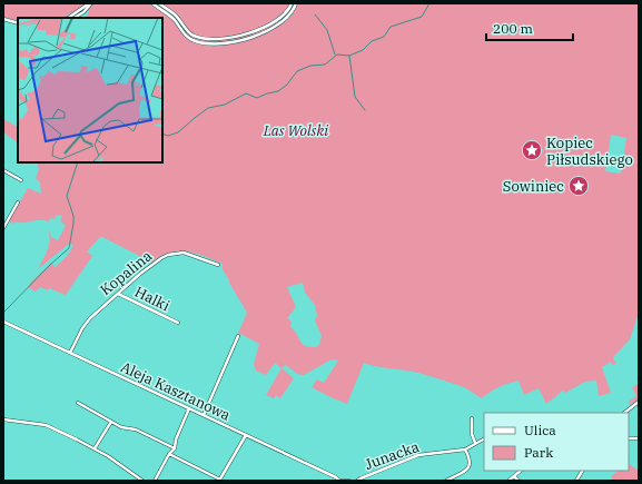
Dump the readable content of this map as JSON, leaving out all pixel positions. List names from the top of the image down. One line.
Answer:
{"streets":{"street":["Kopalina","Halki","Aleja Kasztanowa","Junacka"]},"crossings":[["Kopalina","Halki"],["Kopalina","Aleja Kasztanowa"],["Aleja Kasztanowa","Junacka"]],"parks":["Las Wolski"],"places":{"place":["Kopiec Piłsudskiego","Sowiniec"]},"legend":["Ulica","Park"],"scale_bar":"200 m"}
